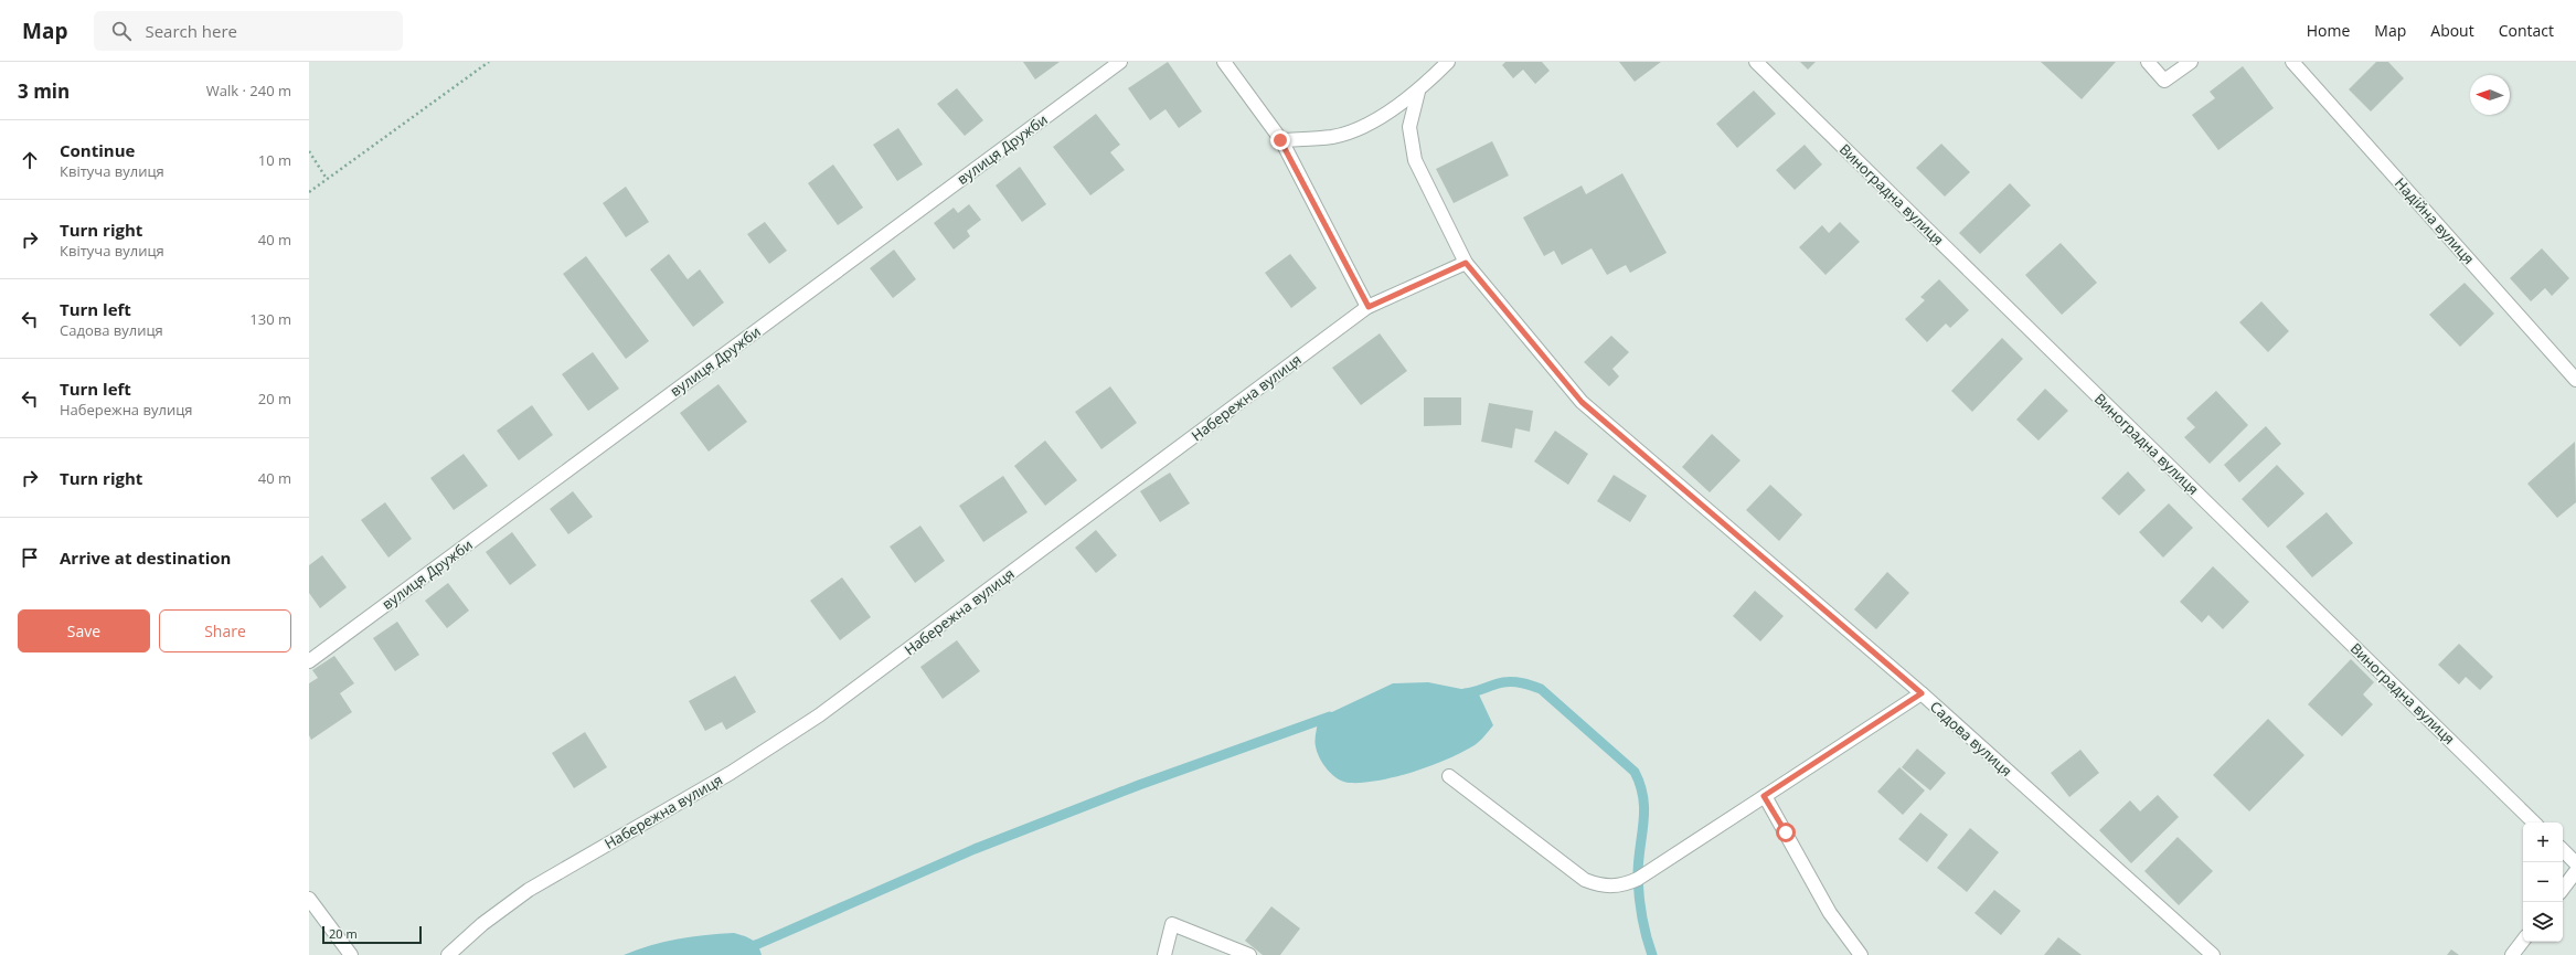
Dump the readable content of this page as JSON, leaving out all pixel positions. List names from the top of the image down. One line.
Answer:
{"streets":{"street":["вулиця Дружби","Виноградна вулиця","Надійна вулиця","Набережна вулиця","Садова вулиця"]},"crossings":[["Набережна вулиця","Садова вулиця"]],"scale_bar":"20 m","north":"left","page":{"header":"Map","search":"Search here","nav":["Home","Map","About","Contact"],"heading":["3 min","Walk · 240 m"],"list":[["Continue","Квітуча вулиця","10 m"],["Turn right","Квітуча вулиця","40 m"],["Turn left","Садова вулиця","130 m"],["Turn left","Набережна вулиця","20 m"],["Turn right","40 m"],"Arrive at destination"],"buttons":["Save","Share"],"map_buttons":["+","−"],"scale":"20 m"}}
